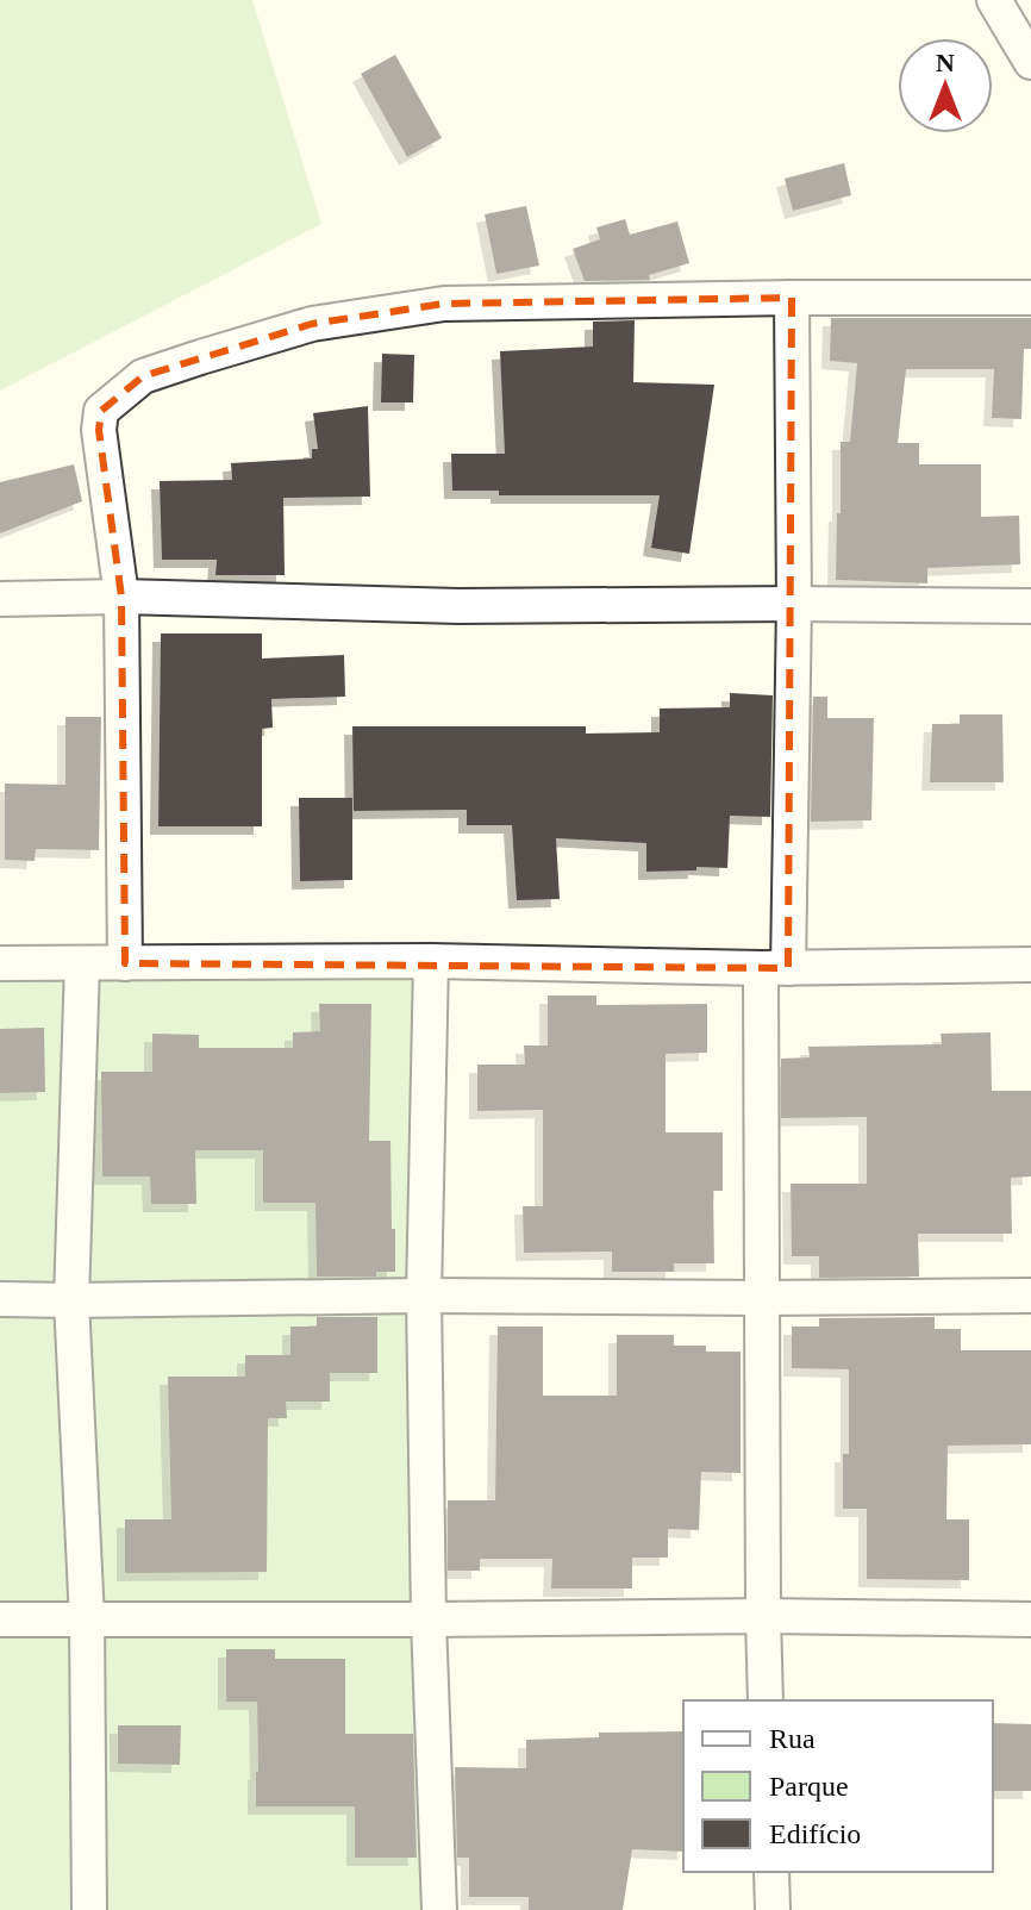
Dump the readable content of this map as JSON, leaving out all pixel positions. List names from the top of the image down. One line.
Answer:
{"legend":["Rua","Parque","Edifício"],"north":"top"}
